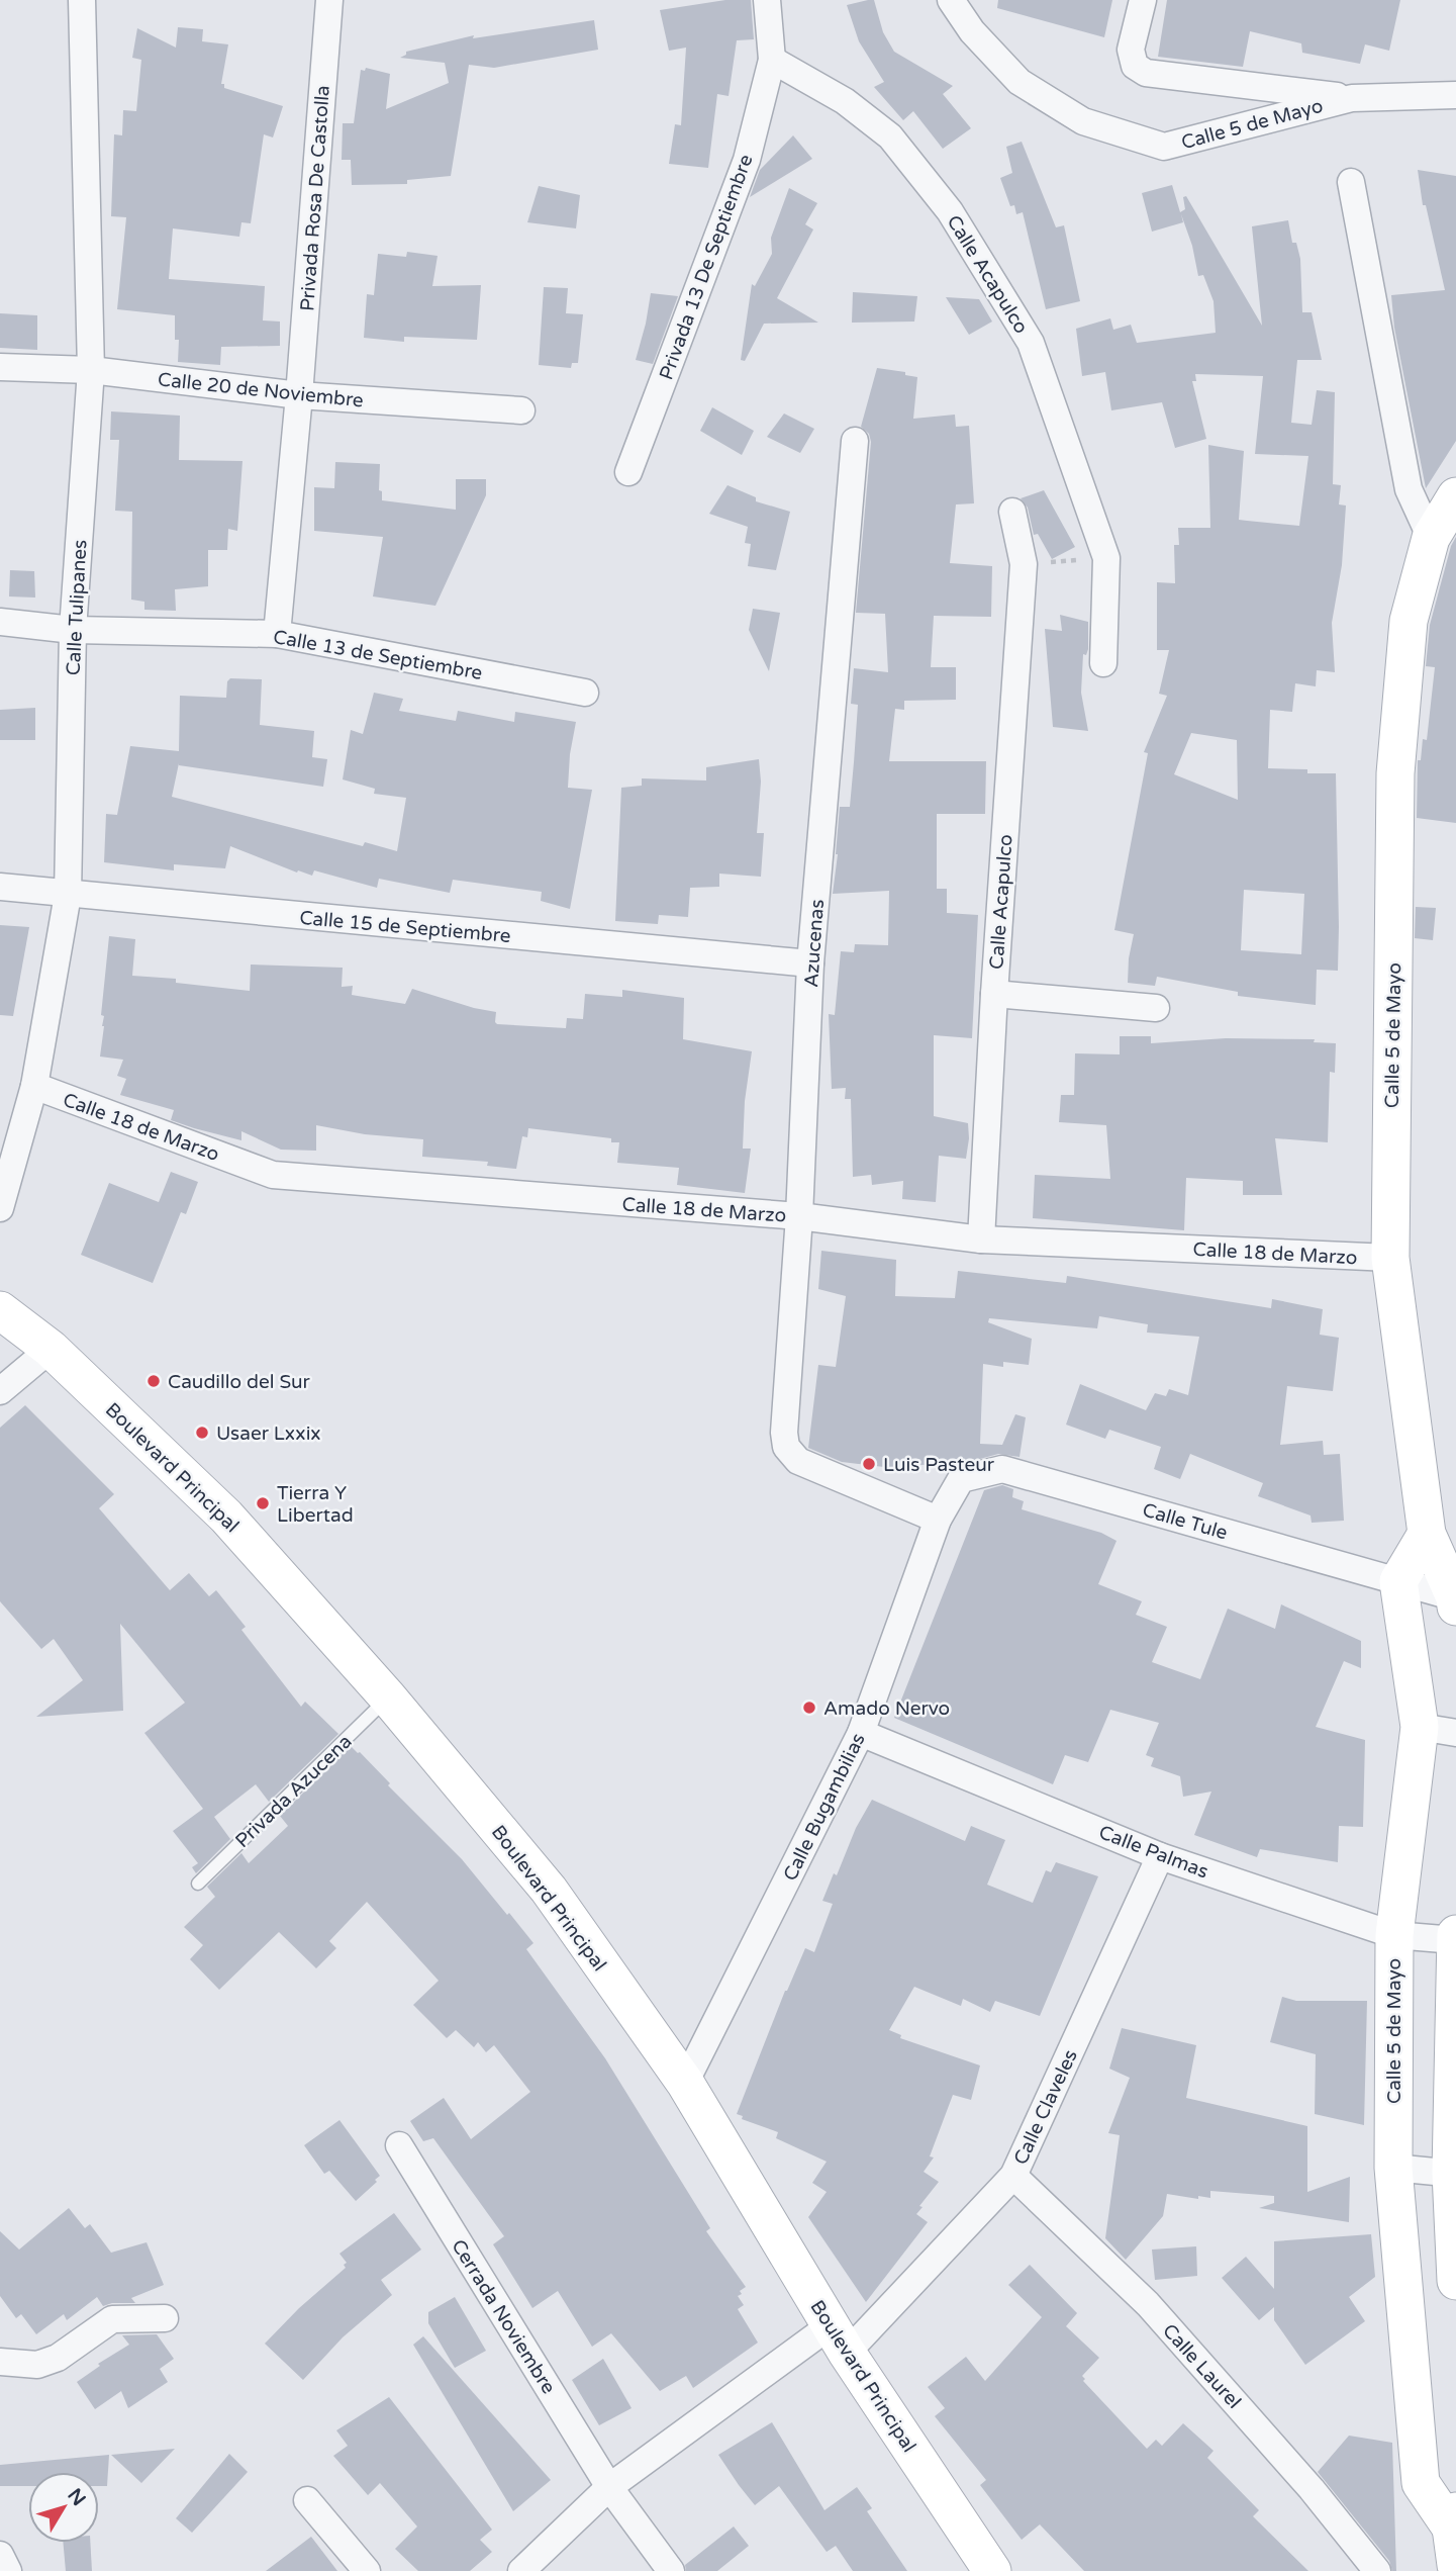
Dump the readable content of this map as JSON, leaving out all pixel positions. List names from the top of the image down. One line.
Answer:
{"streets":{"street":["Calle 5 de Mayo","Privada Rosa De Castolla","Privada 13 De Septiembre","Calle Acapulco","Calle 20 de Noviembre","Calle Tulipanes","Calle 13 de Septiembre","Calle 15 de Septiembre","Azucenas","Calle 18 de Marzo","Boulevard Principal","Calle Tule","Calle Bugambilias","Calle Palmas","Calle Claveles","Cerrada Noviembre","Calle Laurel"],"lane":["Privada Azucena"]},"crossings":[["Calle 5 de Mayo","Calle 18 de Marzo"],["Calle 5 de Mayo","Calle Tule"],["Calle 5 de Mayo","Calle Palmas"],["Privada Rosa De Castolla","Calle 20 de Noviembre"],["Privada Rosa De Castolla","Calle 13 de Septiembre"],["Privada 13 De Septiembre","Calle Acapulco"],["Calle Acapulco","Calle 18 de Marzo"],["Calle 20 de Noviembre","Calle Tulipanes"],["Calle Tulipanes","Calle 13 de Septiembre"],["Calle Tulipanes","Calle 15 de Septiembre"],["Calle Tulipanes","Calle 18 de Marzo"],["Calle 15 de Septiembre","Azucenas"],["Azucenas","Calle 18 de Marzo"],["Azucenas","Calle Tule"],["Azucenas","Calle Bugambilias"],["Boulevard Principal","Privada Azucena"],["Boulevard Principal","Calle Bugambilias"],["Boulevard Principal","Calle Claveles"],["Calle Tule","Calle Bugambilias"],["Calle Bugambilias","Calle Palmas"],["Calle Palmas","Calle Claveles"],["Calle Claveles","Cerrada Noviembre"],["Calle Claveles","Calle Laurel"]],"places":["Caudillo del Sur","Usaer Lxxix","Luis Pasteur","Tierra Y Libertad","Amado Nervo"],"north":"top right"}
